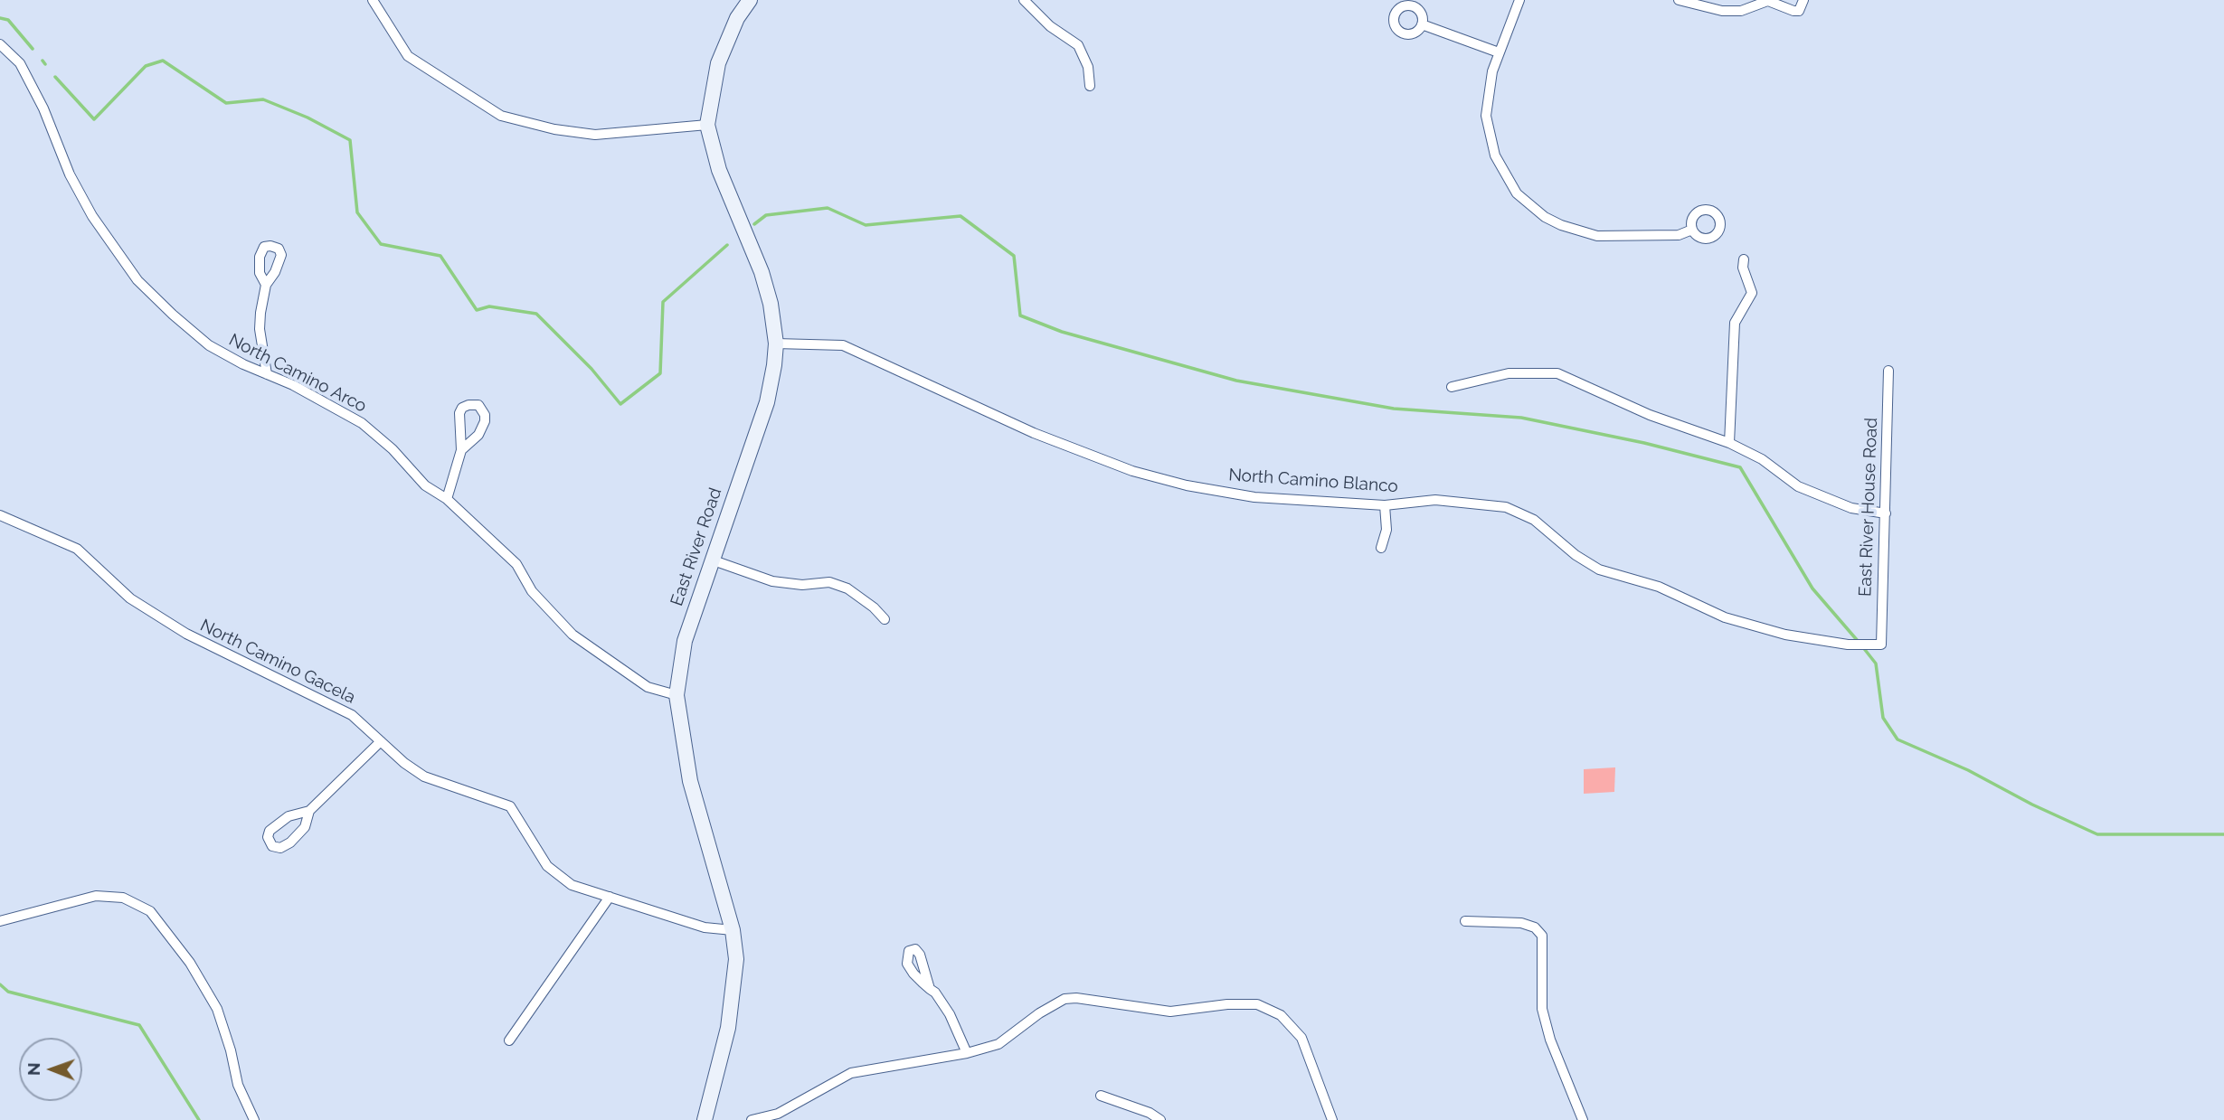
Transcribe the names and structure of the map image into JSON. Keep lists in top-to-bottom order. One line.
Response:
{"streets":{"street":["North Camino Arco","North Camino Blanco","East River House Road","East River Road","North Camino Gacela"]},"crossings":[["North Camino Arco","East River Road"],["North Camino Blanco","East River House Road"],["North Camino Blanco","East River Road"],["East River Road","North Camino Gacela"]],"north":"left"}
